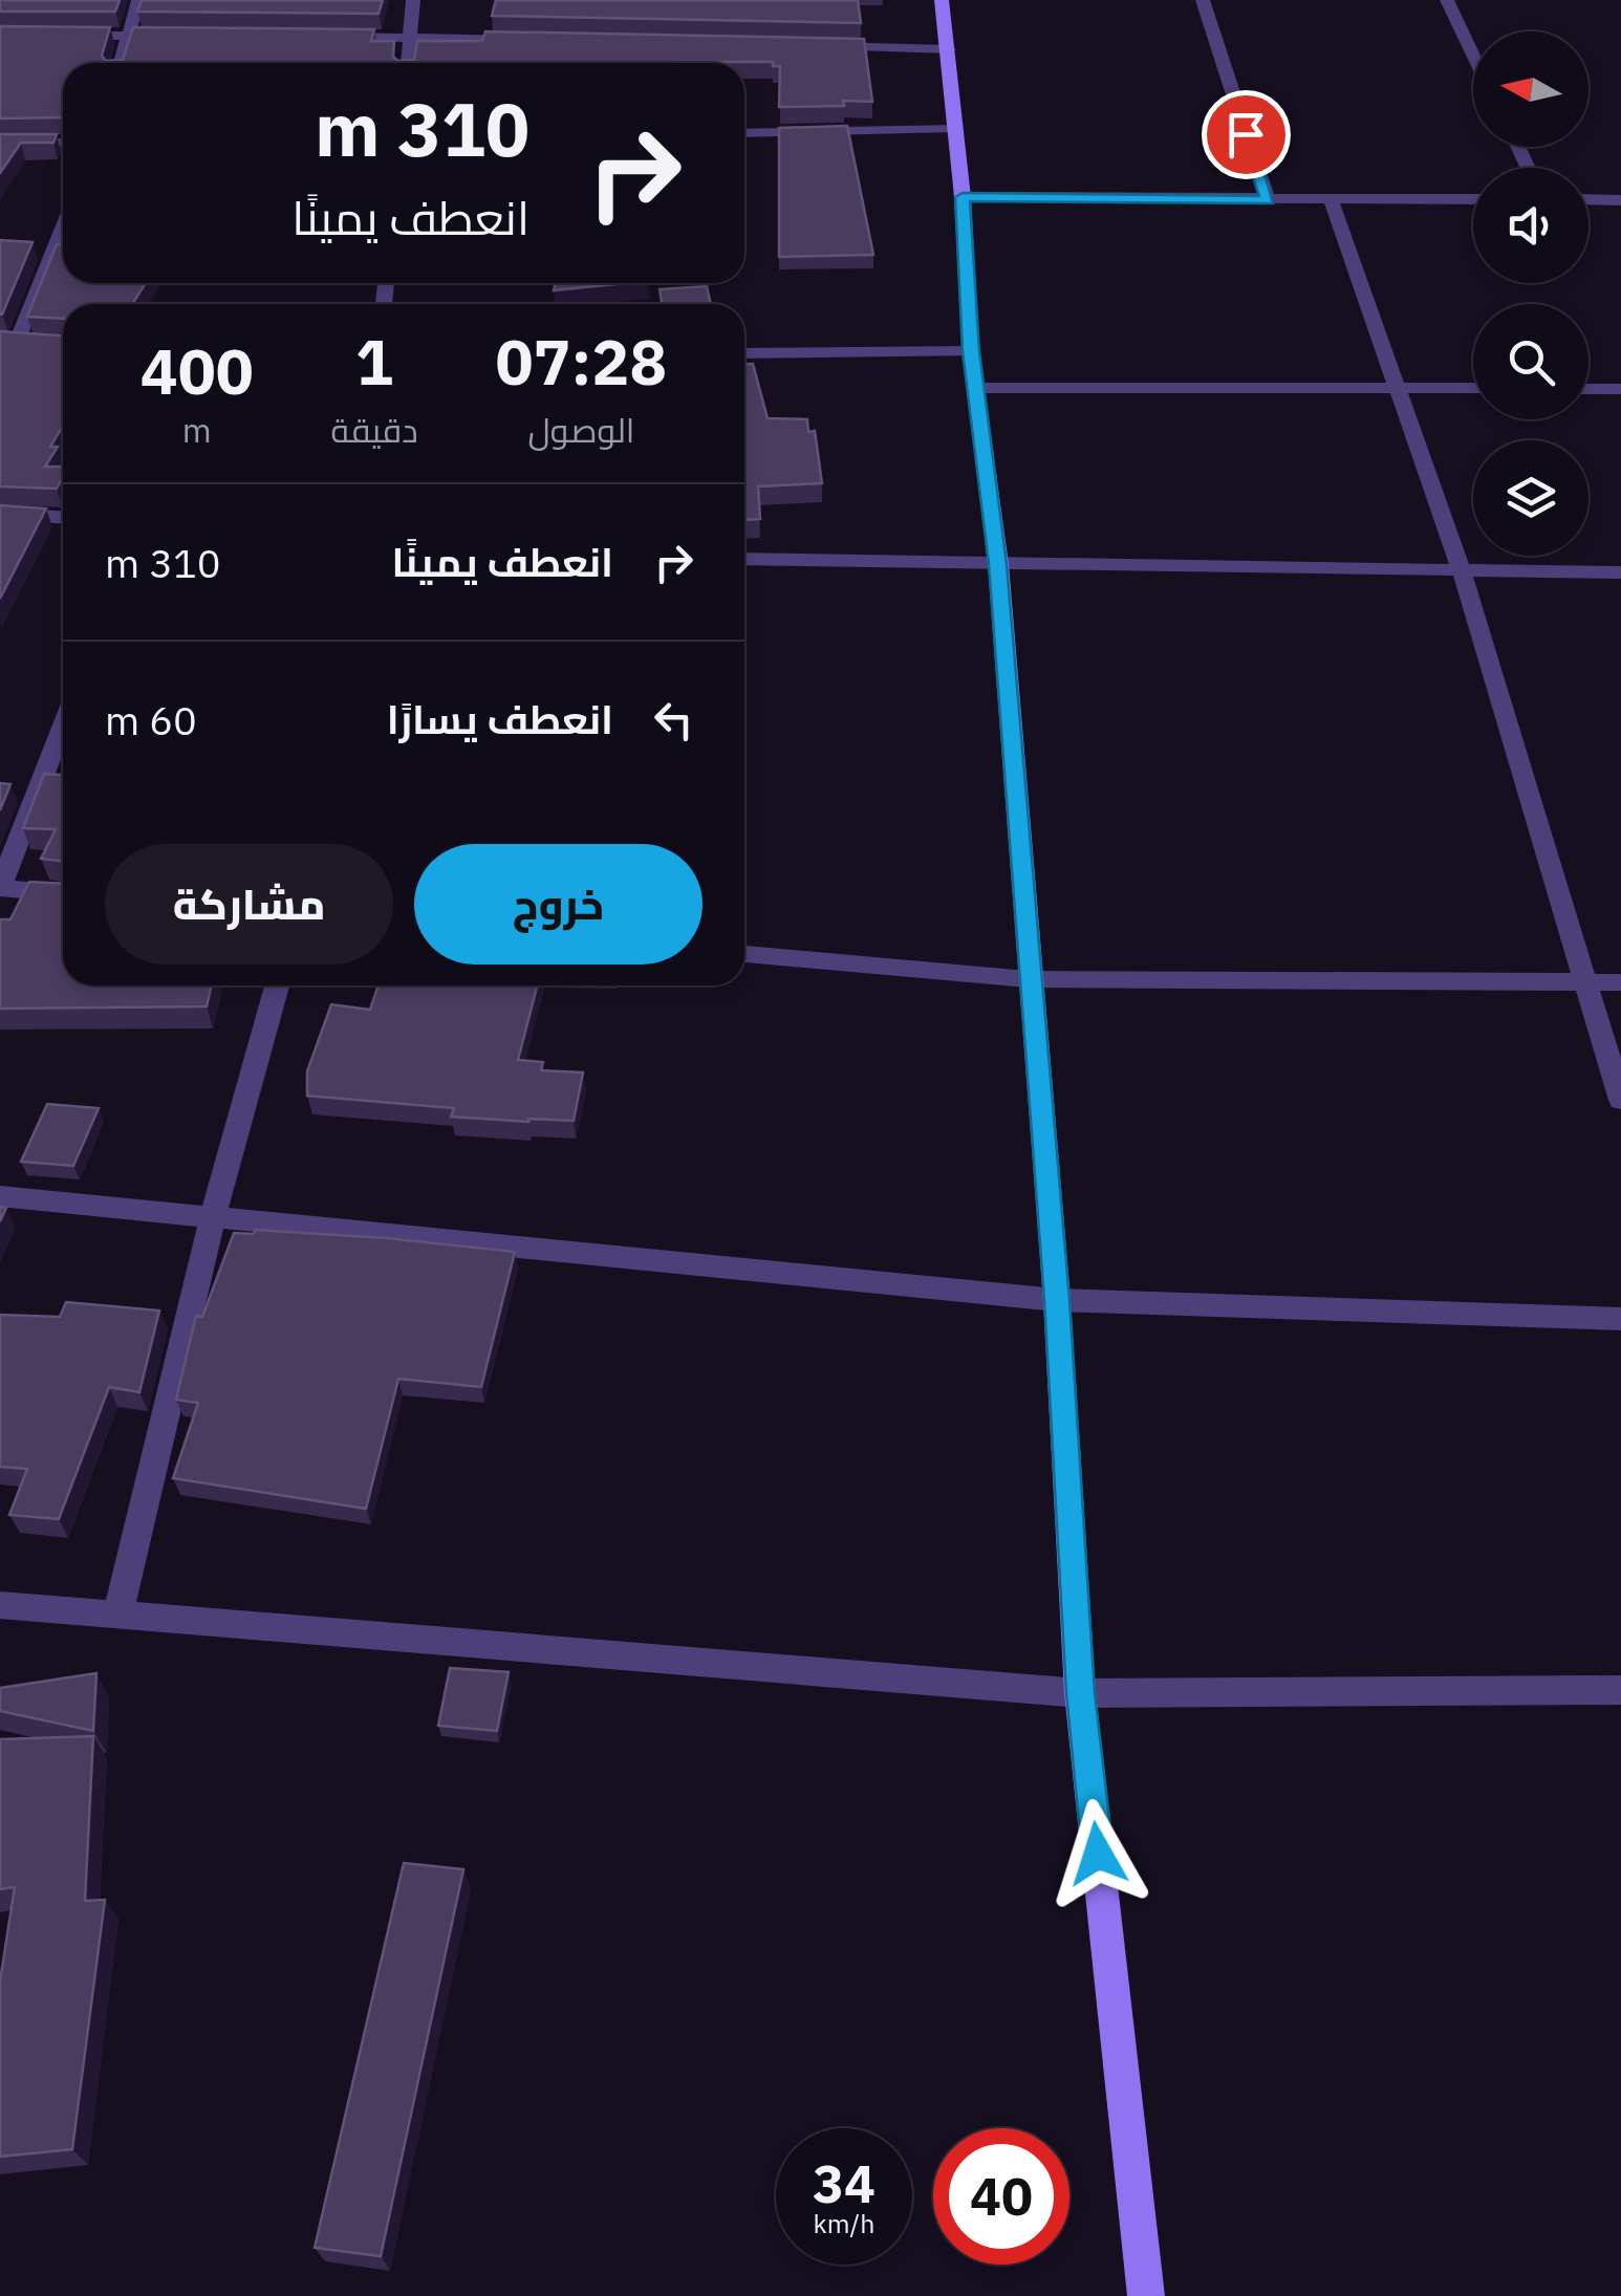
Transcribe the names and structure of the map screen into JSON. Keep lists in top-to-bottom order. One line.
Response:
{"north":"left","page":{"turn":["310 m","انعطف يمينًا"],"eta":["07:28","الوصول","1","دقيقة","400","m"],"list":[{"name":"انعطف يمينًا","value":"310 m"},{"name":"انعطف يسارًا","value":"60 m"}],"buttons":["خروج","مشاركة"],"speed":"34 km/h","limit":"40"}}
